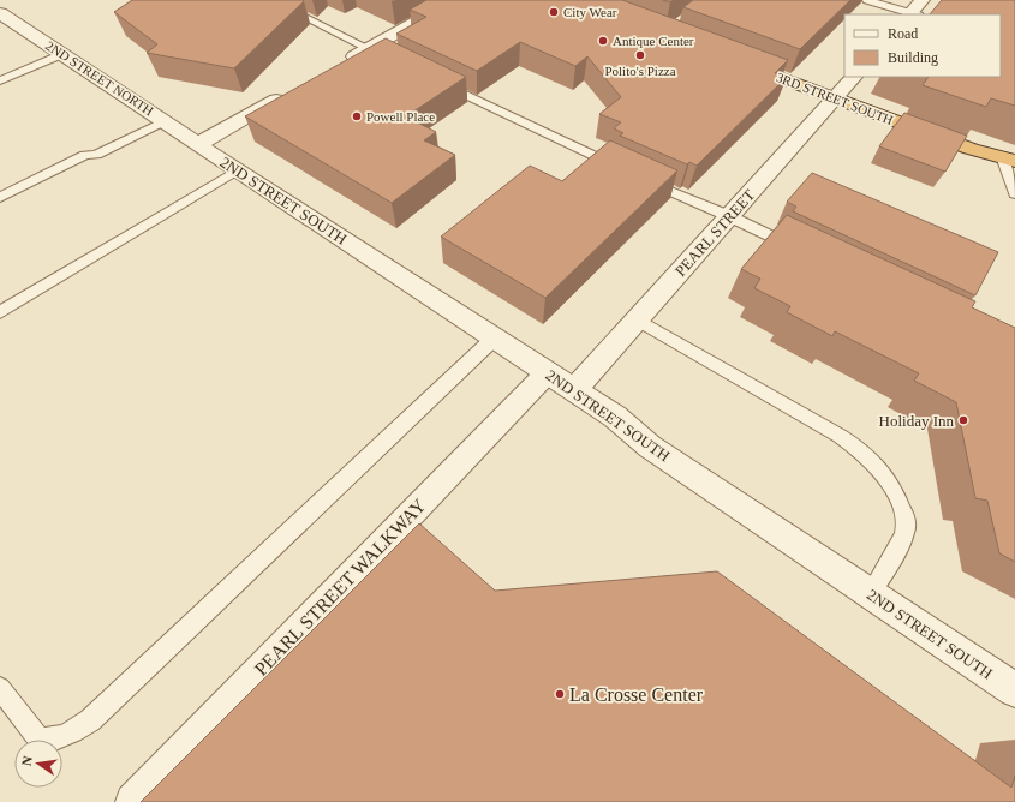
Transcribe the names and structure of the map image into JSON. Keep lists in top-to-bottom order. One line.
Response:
{"streets":{"highway":["3RD STREET SOUTH"],"street":["2ND STREET NORTH","2ND STREET SOUTH","PEARL STREET","PEARL STREET WALKWAY"]},"crossings":[["2ND STREET NORTH","2ND STREET SOUTH"],["3RD STREET SOUTH","PEARL STREET"],["2ND STREET SOUTH","PEARL STREET"],["2ND STREET SOUTH","PEARL STREET WALKWAY"]],"places":["City Wear","Antique Center","Polito's Pizza","Powell Place","Holiday Inn","La Crosse Center"],"legend":["Road","Building"],"north":"left"}
